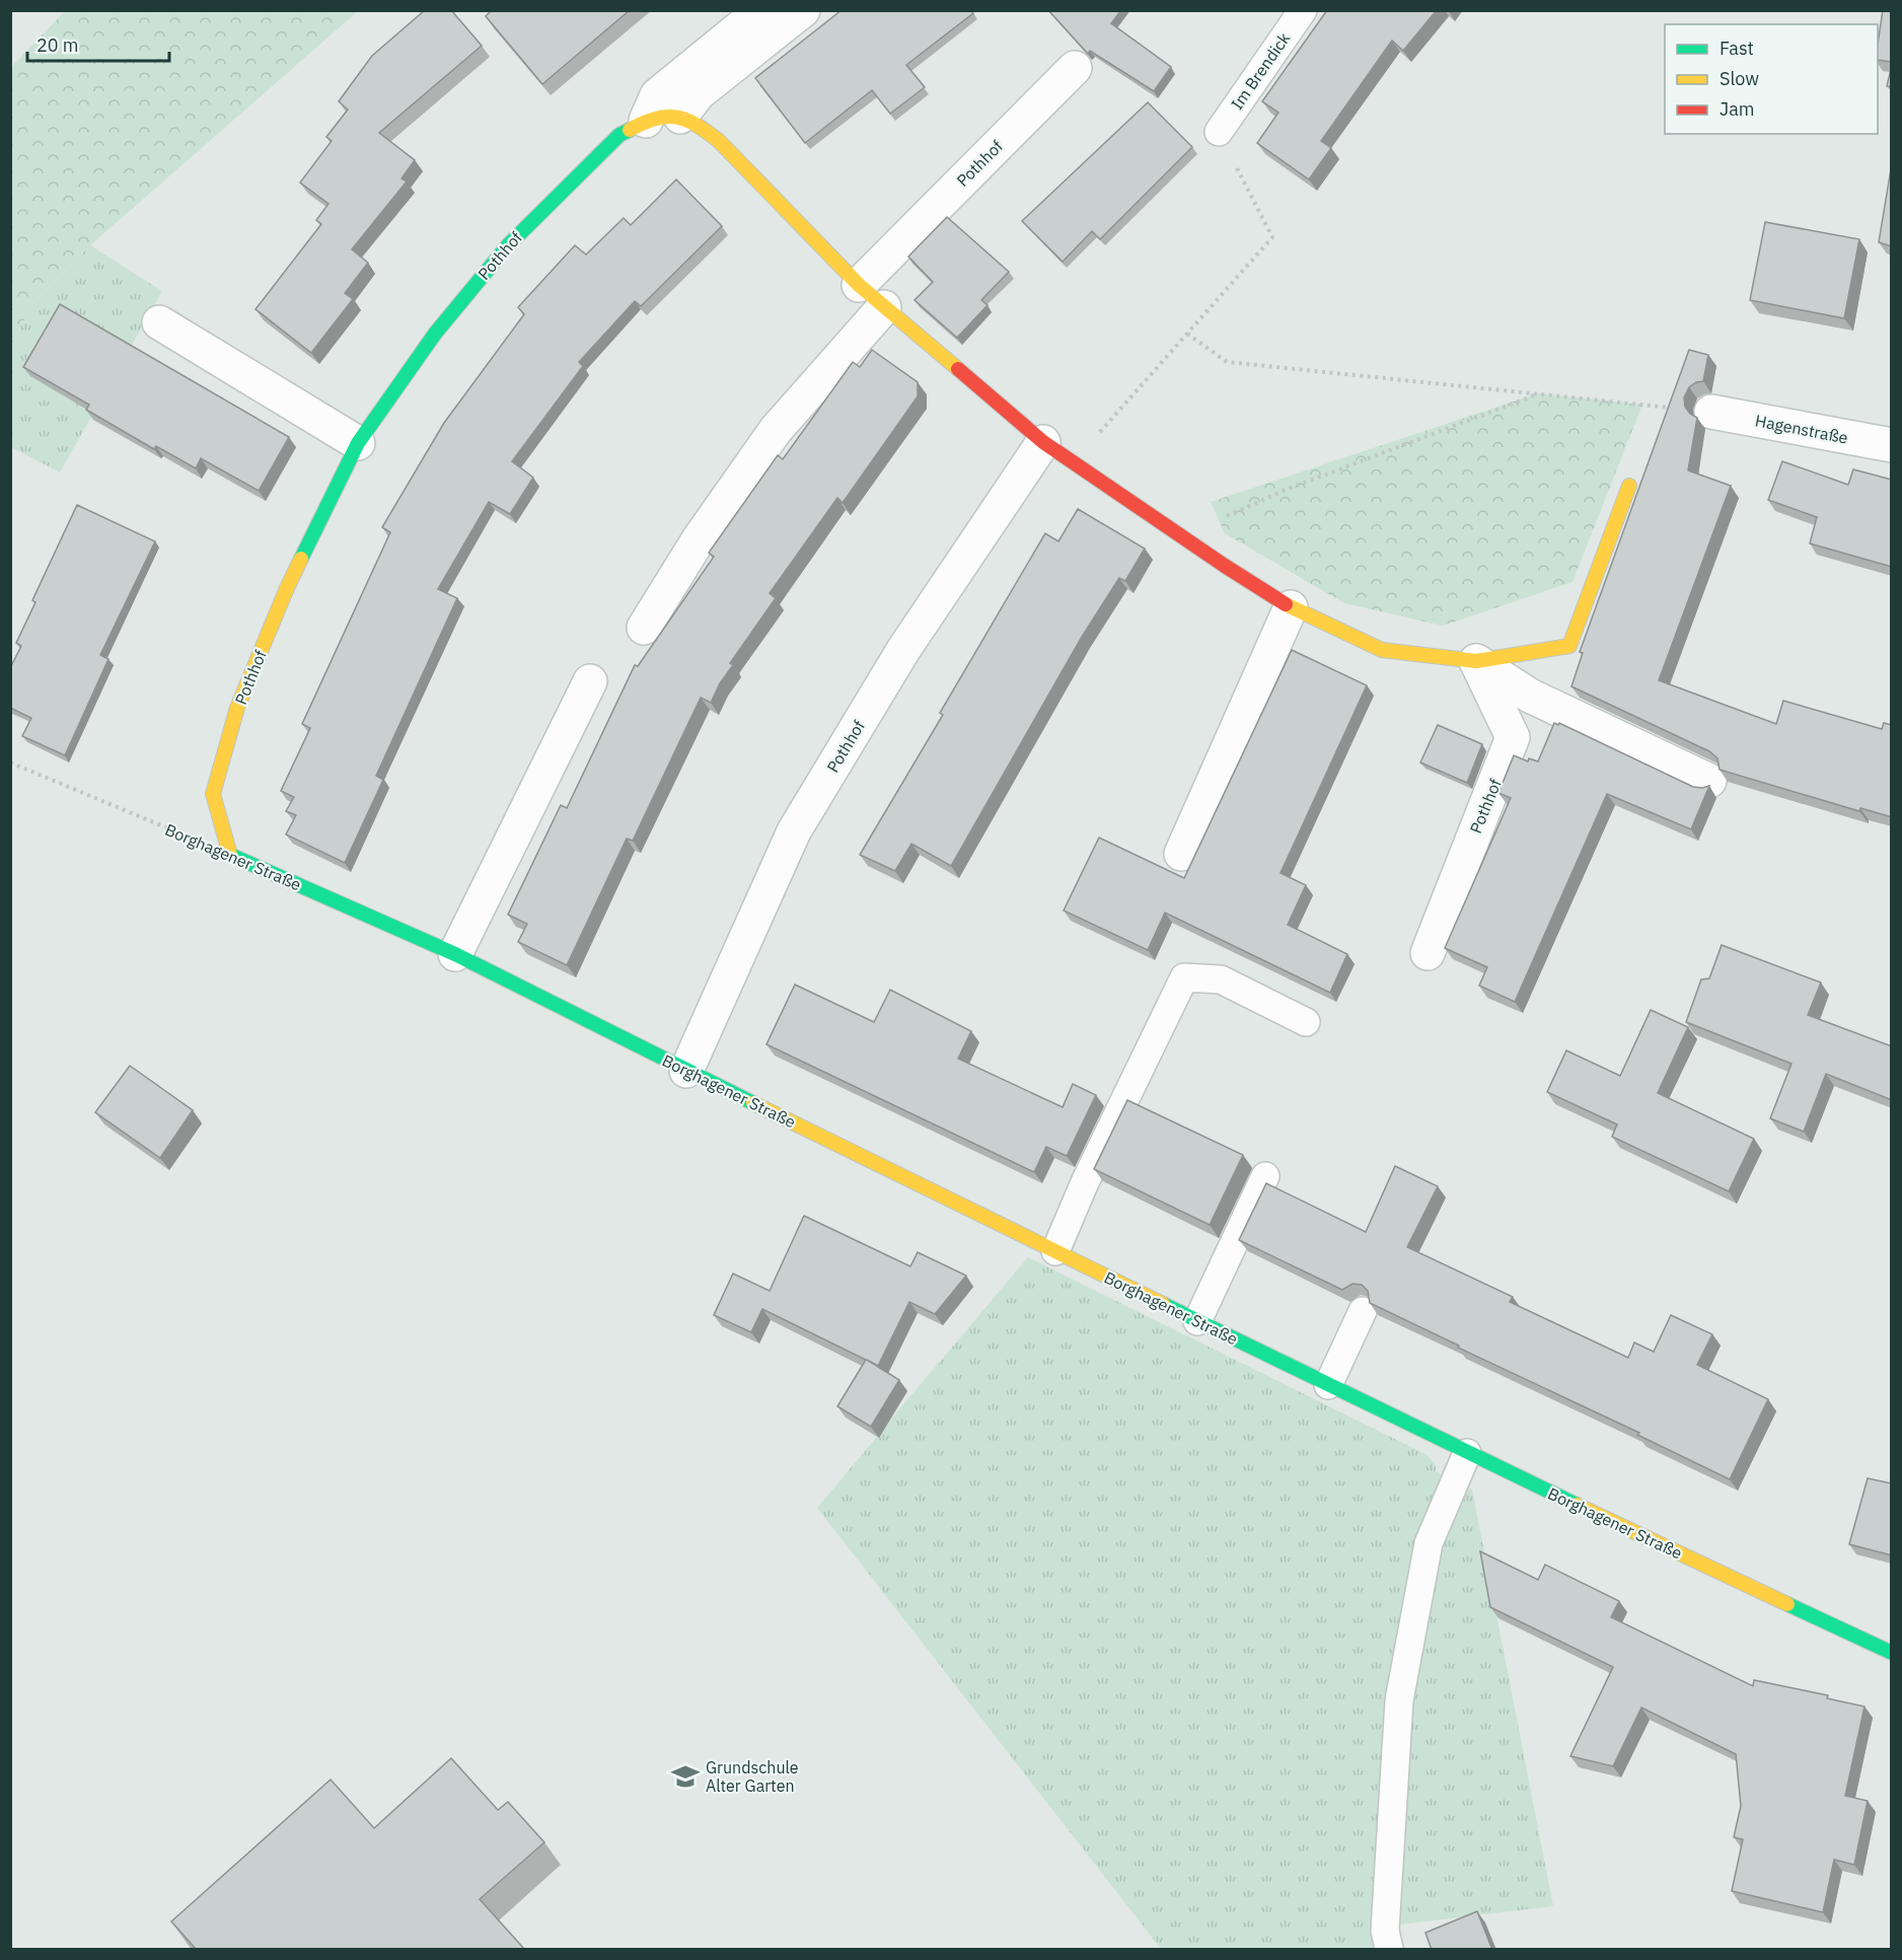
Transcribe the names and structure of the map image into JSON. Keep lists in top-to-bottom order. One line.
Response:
{"streets":{"street":["Pothhof","Hagenstraße","Borghagener Straße"],"lane":["Im Brendick"]},"crossings":[["Pothhof","Borghagener Straße"]],"places":{"school or university":["Grundschule Alter Garten"]},"legend":["Fast","Slow","Jam"],"scale_bar":"20 m"}
